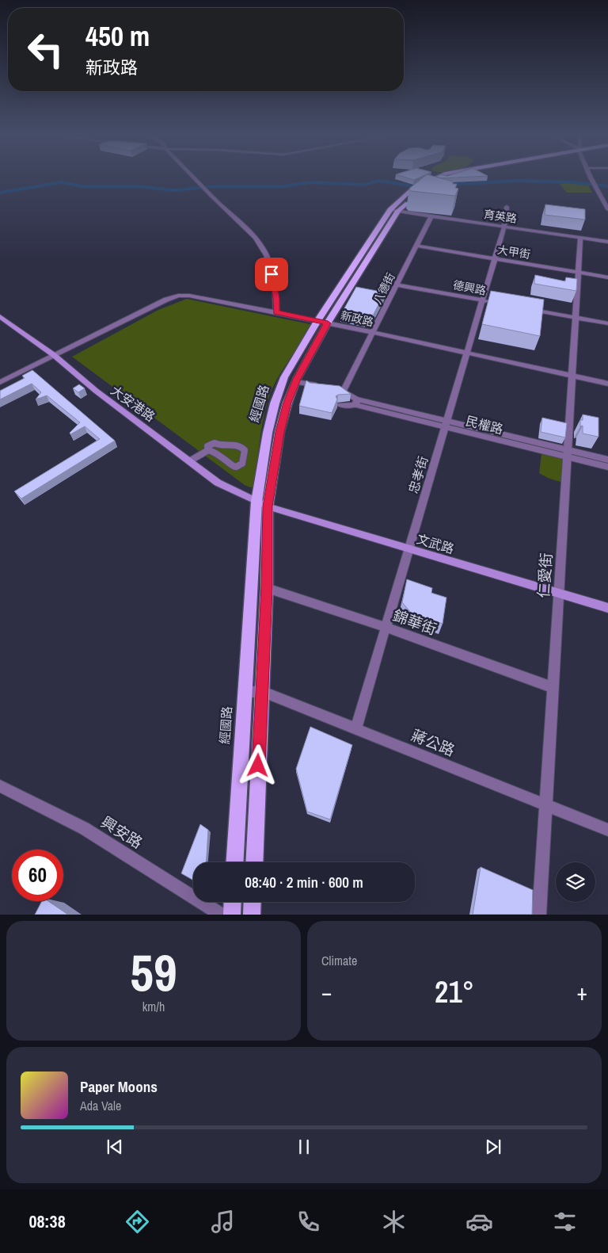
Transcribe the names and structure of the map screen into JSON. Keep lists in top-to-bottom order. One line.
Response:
{"streets":{"main road":["大安港路","經國路","文武路"],"street":["育英路","大甲街","德興路","八德街","新政路","民權路","忠孝街","仁愛街","錦華街","蔣公路","興安路"]},"crossings":[["育英路","八德街"],["育英路","經國路"],["育英路","忠孝街"],["育英路","仁愛街"],["大甲街","八德街"],["大甲街","忠孝街"],["大甲街","仁愛街"],["德興路","八德街"],["德興路","忠孝街"],["八德街","新政路"],["八德街","民權路"],["新政路","大安港路"],["新政路","經國路"],["新政路","忠孝街"],["新政路","仁愛街"],["大安港路","經國路"],["大安港路","文武路"],["經國路","文武路"],["經國路","錦華街"],["經國路","蔣公路"],["民權路","忠孝街"],["民權路","仁愛街"],["忠孝街","文武路"],["忠孝街","錦華街"],["忠孝街","蔣公路"],["文武路","仁愛街"],["仁愛街","錦華街"],["仁愛街","蔣公路"]],"page":{"turn":["450 m","新政路"],"limit":"60","trip":"08:40 · 2 min · 600 m","tile":[["59","km/h"],"Climate"],"heat":["−","21°","+"],"song":["Paper Moons","Ada Vale"],"tabs":"08:38"}}
